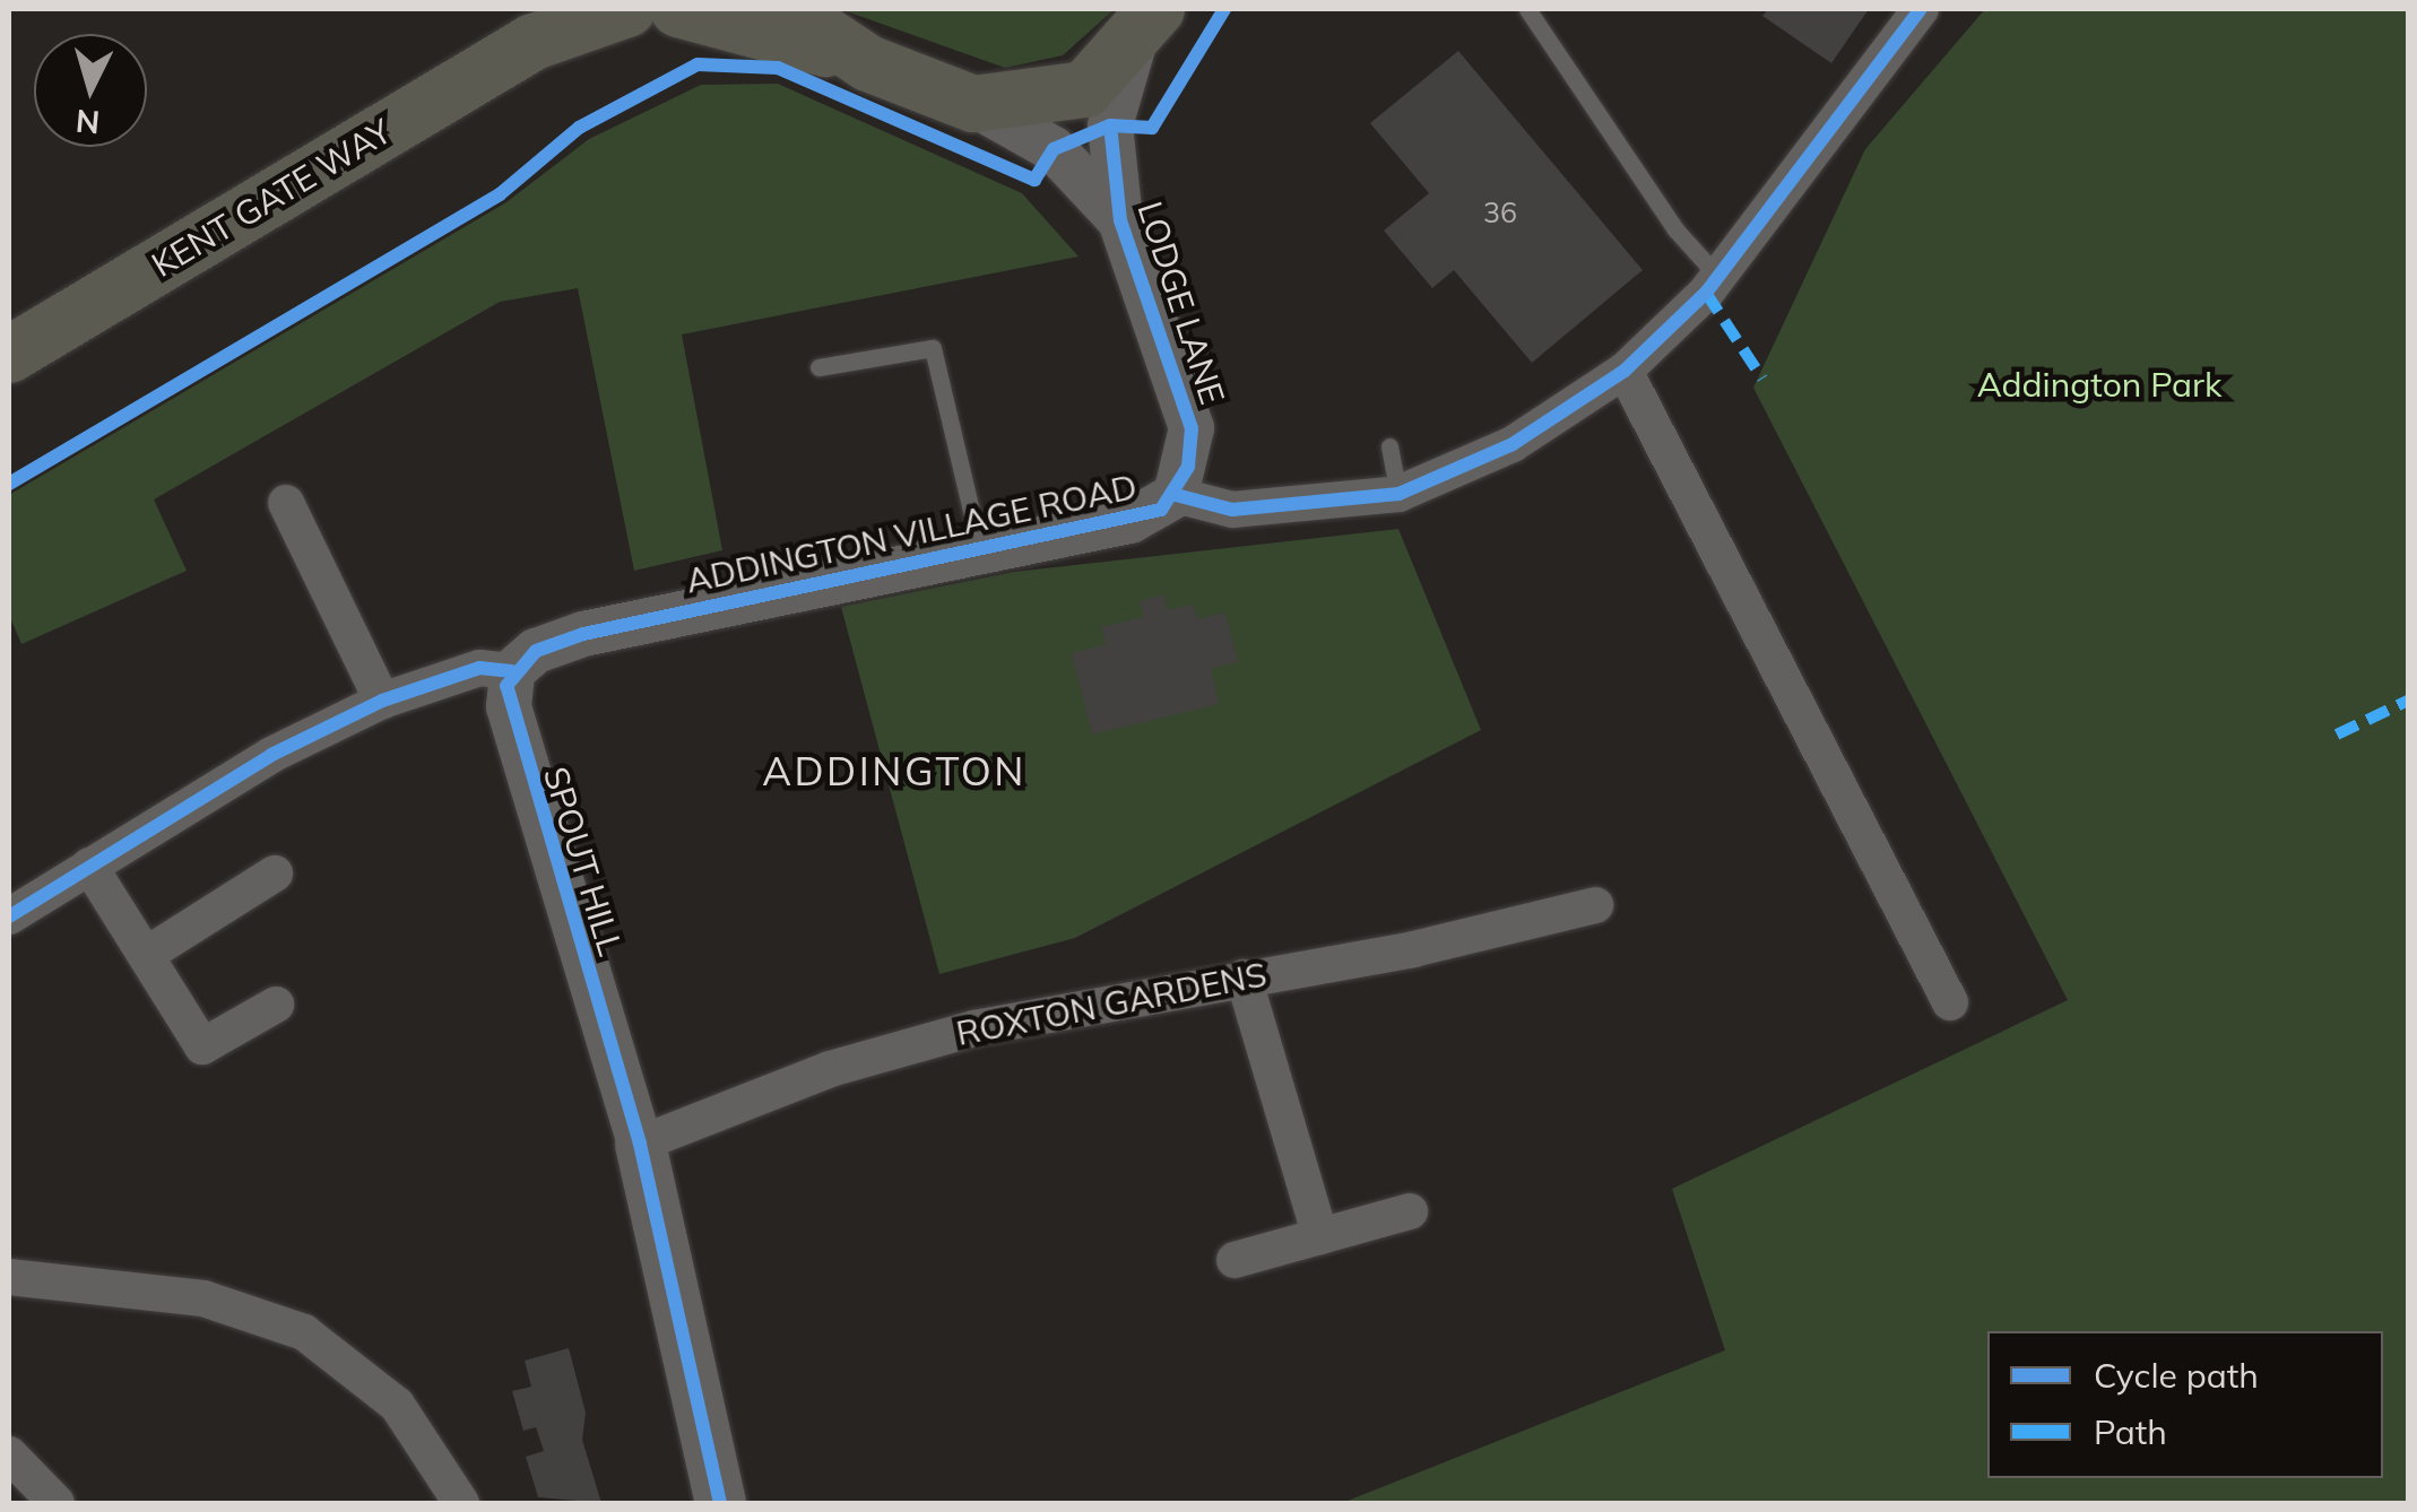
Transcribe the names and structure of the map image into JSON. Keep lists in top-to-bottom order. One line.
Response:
{"streets":{"main road":["KENT GATE WAY"],"street":["LODGE LANE","ADDINGTON VILLAGE ROAD","SPOUT HILL","ROXTON GARDENS"]},"crossings":[["LODGE LANE","ADDINGTON VILLAGE ROAD"],["ADDINGTON VILLAGE ROAD","SPOUT HILL"],["SPOUT HILL","ROXTON GARDENS"]],"districts":["ADDINGTON"],"parks":["Addington Park"],"house_numbers":["36"],"legend":["Cycle path","Path"],"north":"bottom"}
